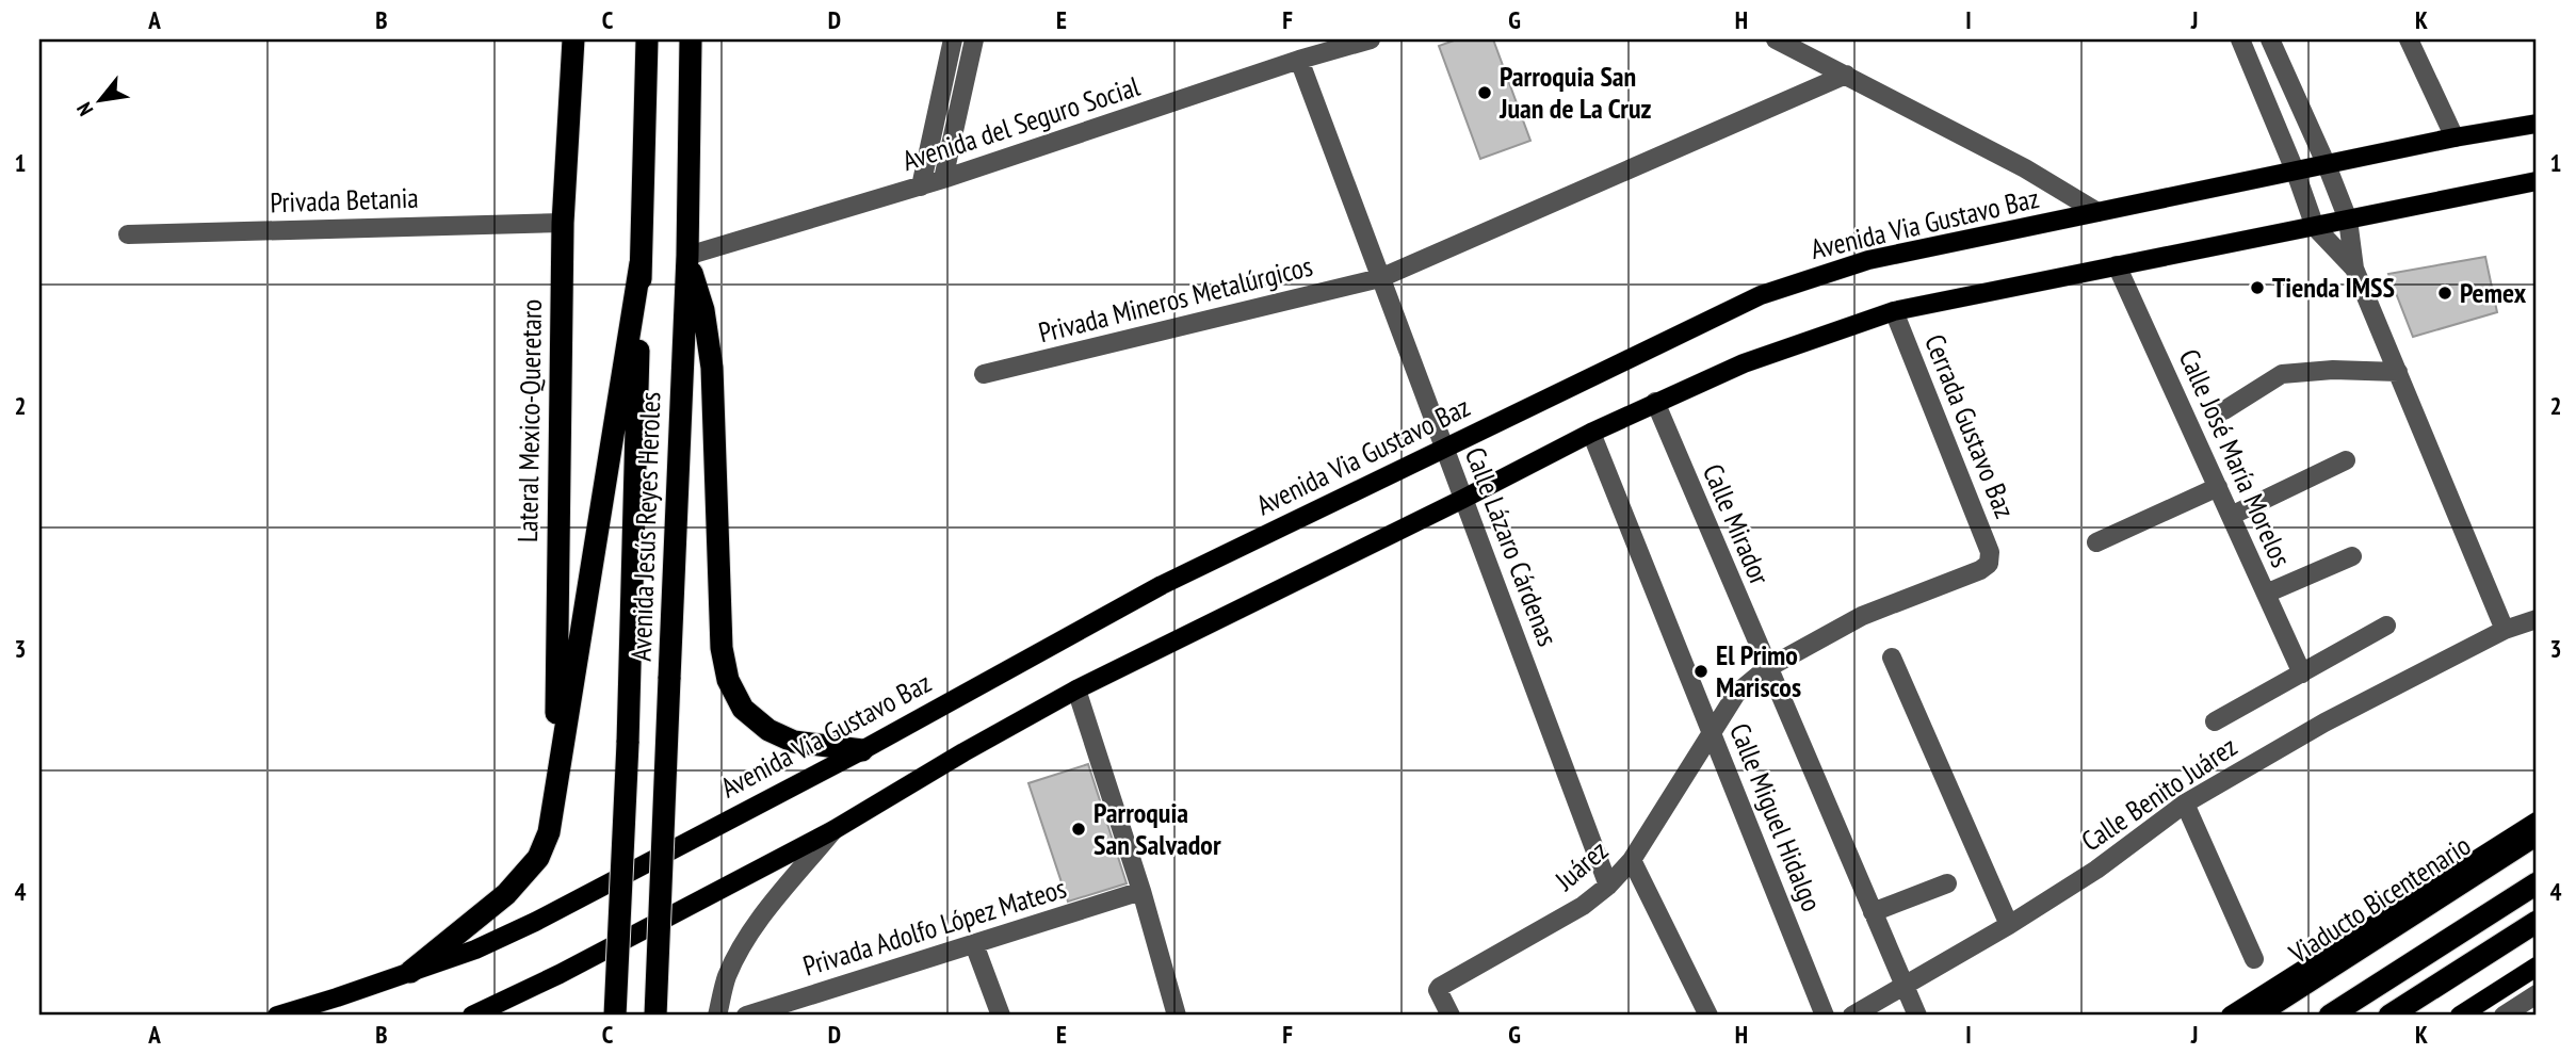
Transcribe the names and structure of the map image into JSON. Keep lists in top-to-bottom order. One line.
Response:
{"streets":{"highway":["Lateral Mexico-Queretaro","Avenida Jesús Reyes Heroles","Viaducto Bicentenario"],"main road":["Avenida Via Gustavo Baz"],"street":["Avenida del Seguro Social","Privada Betania","Privada Mineros Metalúrgicos","Cerrada Gustavo Baz","Calle José María Morelos","Calle Mirador","Calle Lázaro Cárdenas","Calle Benito Juárez","Calle Miguel Hidalgo","Juárez","Privada Adolfo López Mateos"]},"crossings":[["Avenida del Seguro Social","Avenida Jesús Reyes Heroles"],["Avenida del Seguro Social","Calle Lázaro Cárdenas"],["Privada Betania","Lateral Mexico-Queretaro"],["Avenida Via Gustavo Baz","Calle Lázaro Cárdenas"],["Privada Mineros Metalúrgicos","Calle Lázaro Cárdenas"],["Cerrada Gustavo Baz","Juárez"],["Calle Mirador","Calle Benito Juárez"],["Calle Mirador","Juárez"],["Calle Lázaro Cárdenas","Juárez"],["Calle Miguel Hidalgo","Juárez"]],"places":["Parroquia San Juan de La Cruz","Tienda IMSS","Pemex","El Primo Mariscos","Parroquia San Salvador"],"north":"bottom left","grid":{"columns":["A","B","C","D","E","F","G","H","I","J","K"],"rows":["1","2","3","4"]}}
